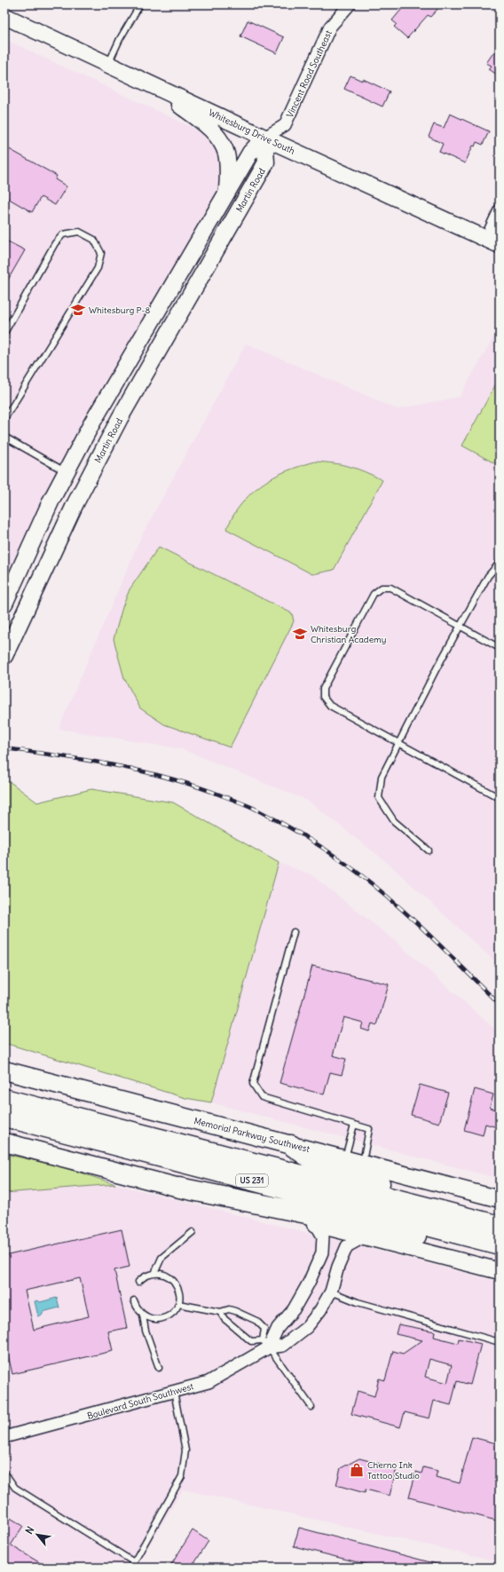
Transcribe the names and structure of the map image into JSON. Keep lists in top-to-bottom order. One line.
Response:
{"streets":{"highway":["US 231"],"main road":["Whitesburg Drive South","Martin Road","Memorial Parkway Southwest"],"street":["Vincent Road Southeast","Boulevard South Southwest"]},"crossings":[["Vincent Road Southeast","Whitesburg Drive South"],["Vincent Road Southeast","Martin Road"],["Whitesburg Drive South","Martin Road"]],"places":{"school or university":["Whitesburg P-8","Whitesburg Christian Academy"],"shop":["Cherno Ink Tattoo Studio"]},"north":"top left"}
